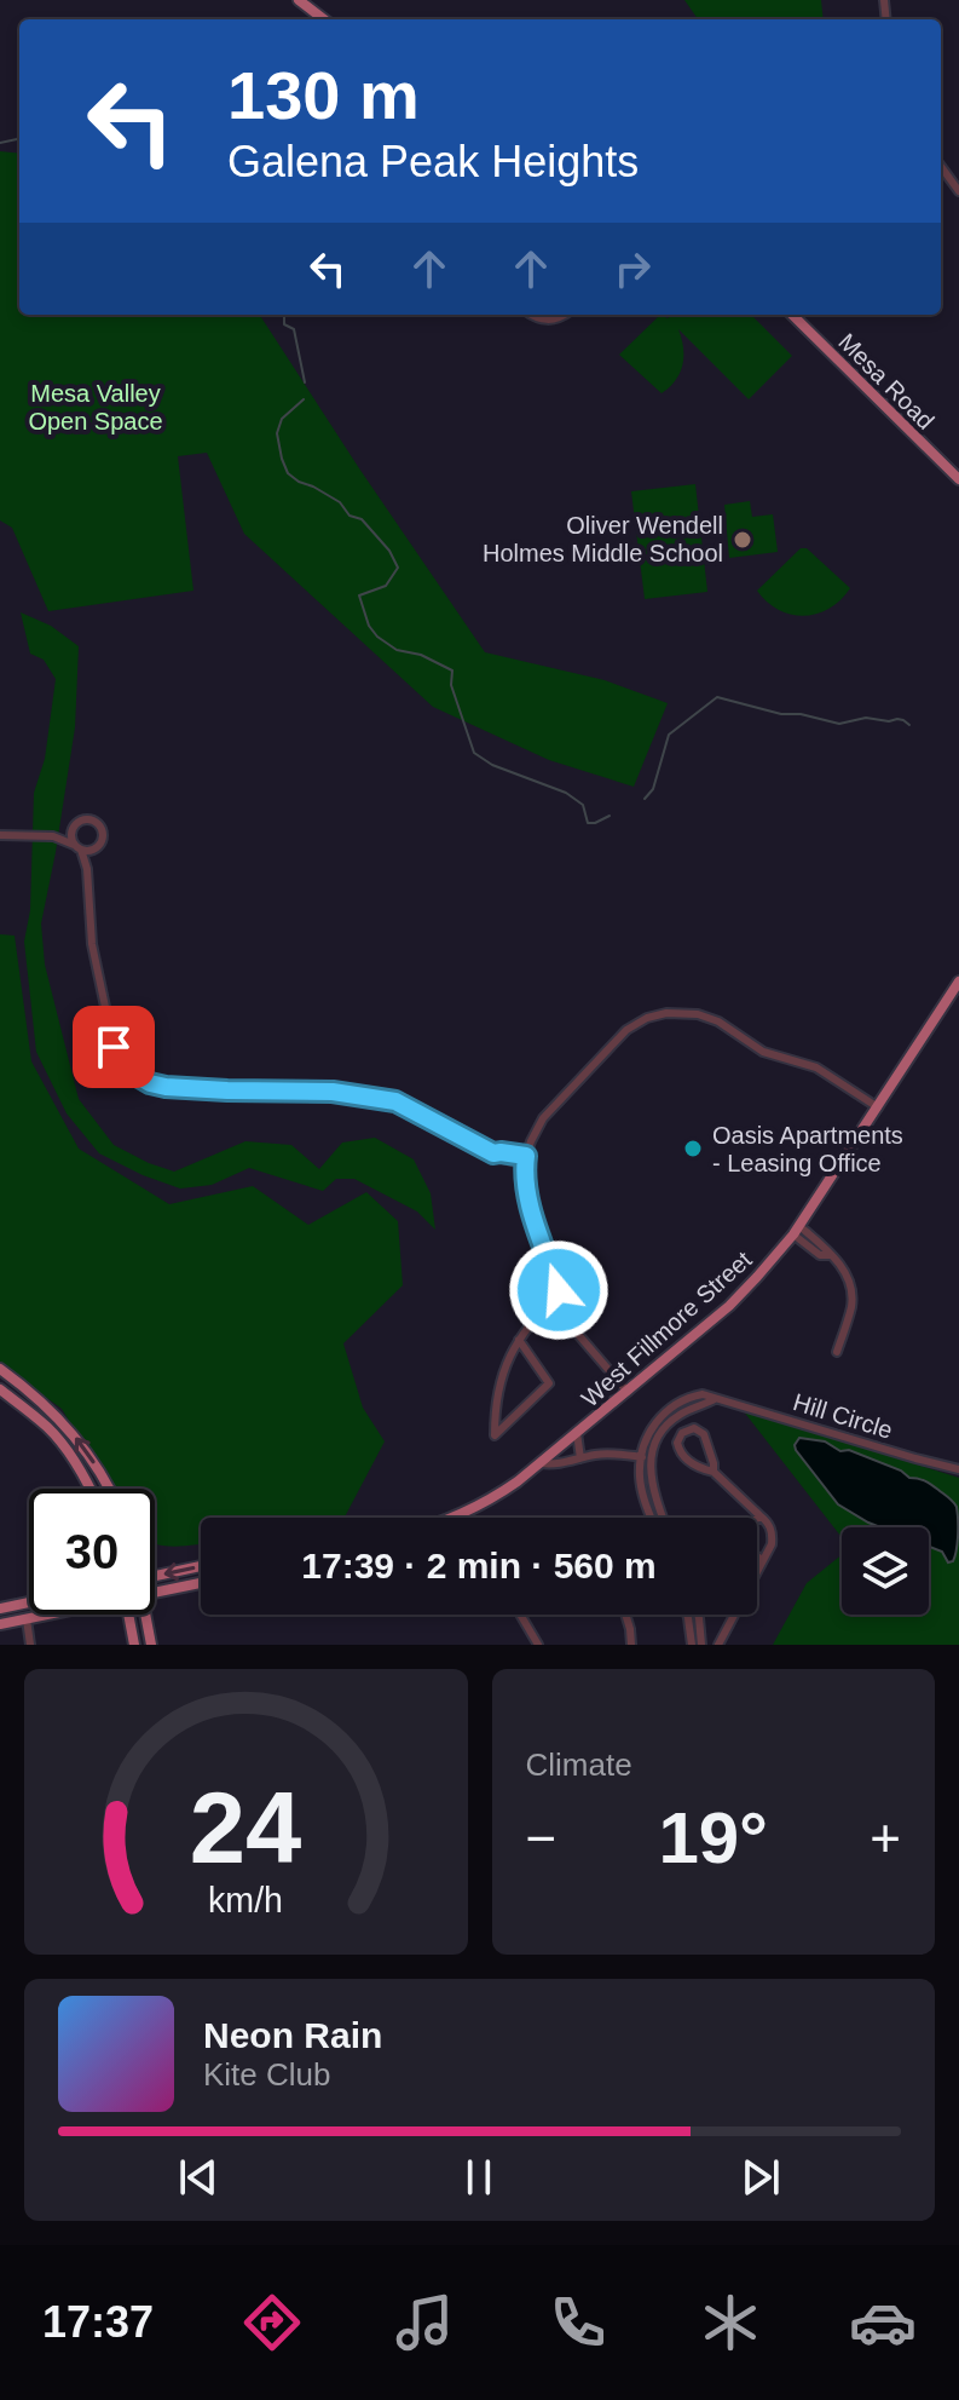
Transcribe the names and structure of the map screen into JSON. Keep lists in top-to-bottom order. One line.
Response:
{"streets":{"main road":["Mesa Road","West Fillmore Street"],"street":["Hill Circle"]},"parks":["Mesa Valley Open Space"],"places":["Oliver Wendell Holmes Middle School","Oasis Apartments - Leasing Office"],"page":{"turn":["130 m","Galena Peak Heights"],"limit":"30","trip":"17:39 · 2 min · 560 m","tile":"Climate","heat":["−","19°","+"],"song":["Neon Rain","Kite Club"],"tabs":"17:37","gauge":["24","km/h"]}}
